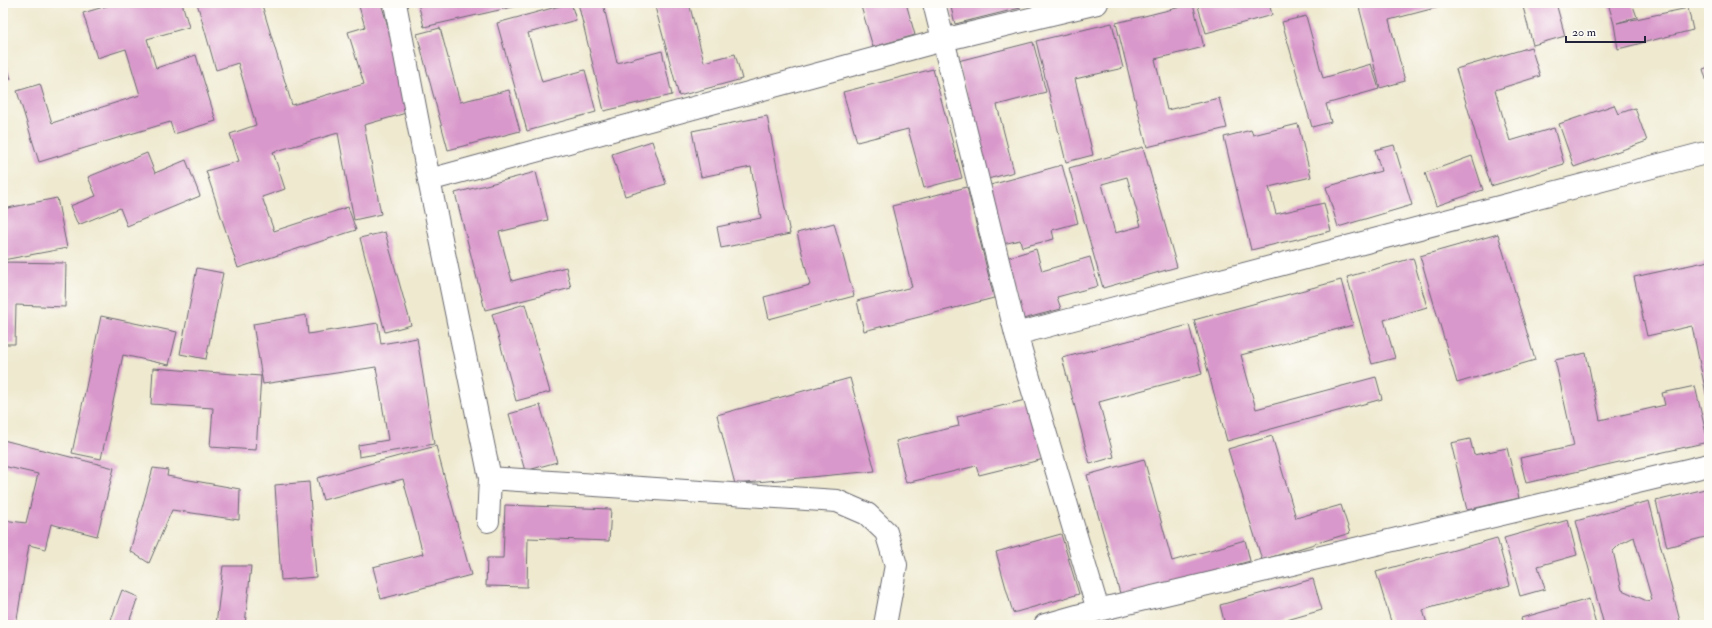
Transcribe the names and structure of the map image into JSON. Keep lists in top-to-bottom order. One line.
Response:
{"scale_bar":"20 m"}
